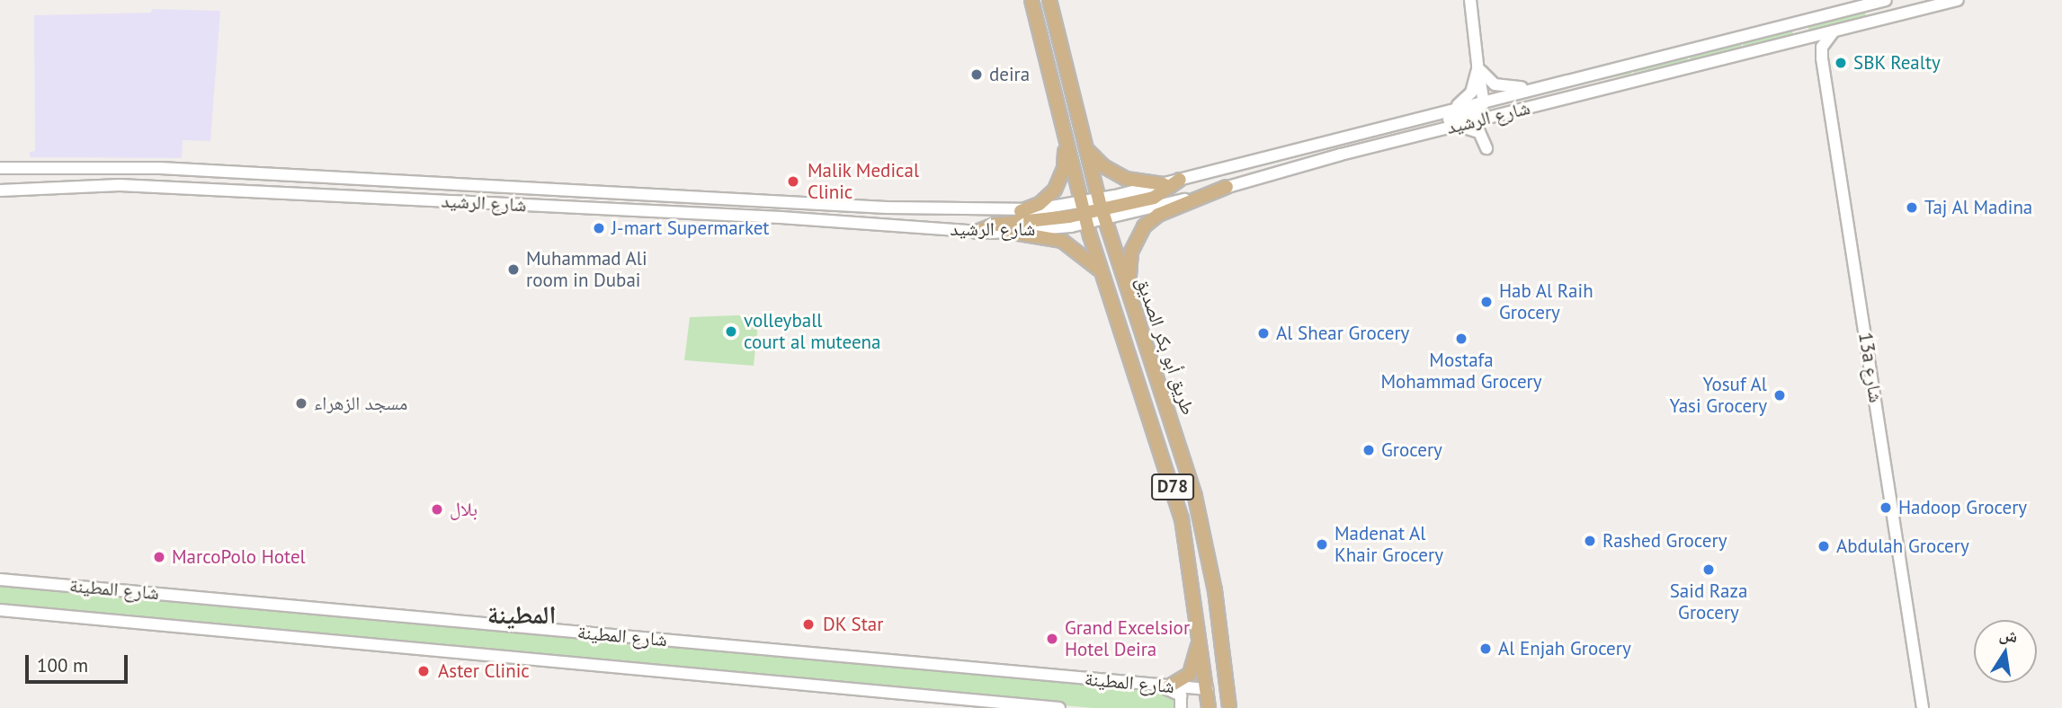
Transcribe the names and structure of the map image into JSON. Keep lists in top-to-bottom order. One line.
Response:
{"streets":{"main road":["شارع الرشيد","طريق أبو بكر الصديق","13a شارع","D78","شارع المطينة"]},"crossings":[["شارع الرشيد","طريق أبو بكر الصديق"],["شارع الرشيد","13a شارع"],["طريق أبو بكر الصديق","شارع المطينة"]],"districts":["المطينة"],"places":["SBK Realty","deira","Malik Medical Clinic","Taj Al Madina","J-mart Supermarket","Muhammad Ali room in Dubai","Hab Al Raih Grocery","volleyball court al muteena","Al Shear Grocery","Mostafa Mohammad Grocery","Yosuf Al Yasi Grocery","مسجد الزهراء","Grocery","Hadoop Grocery","بلال","Rashed Grocery","Madenat Al Khair Grocery","Abdulah Grocery","MarcoPolo Hotel","Said Raza Grocery","DK Star","Grand Excelsior Hotel Deira","Al Enjah Grocery","Aster Clinic"],"scale_bar":"100 m","north":"top"}
